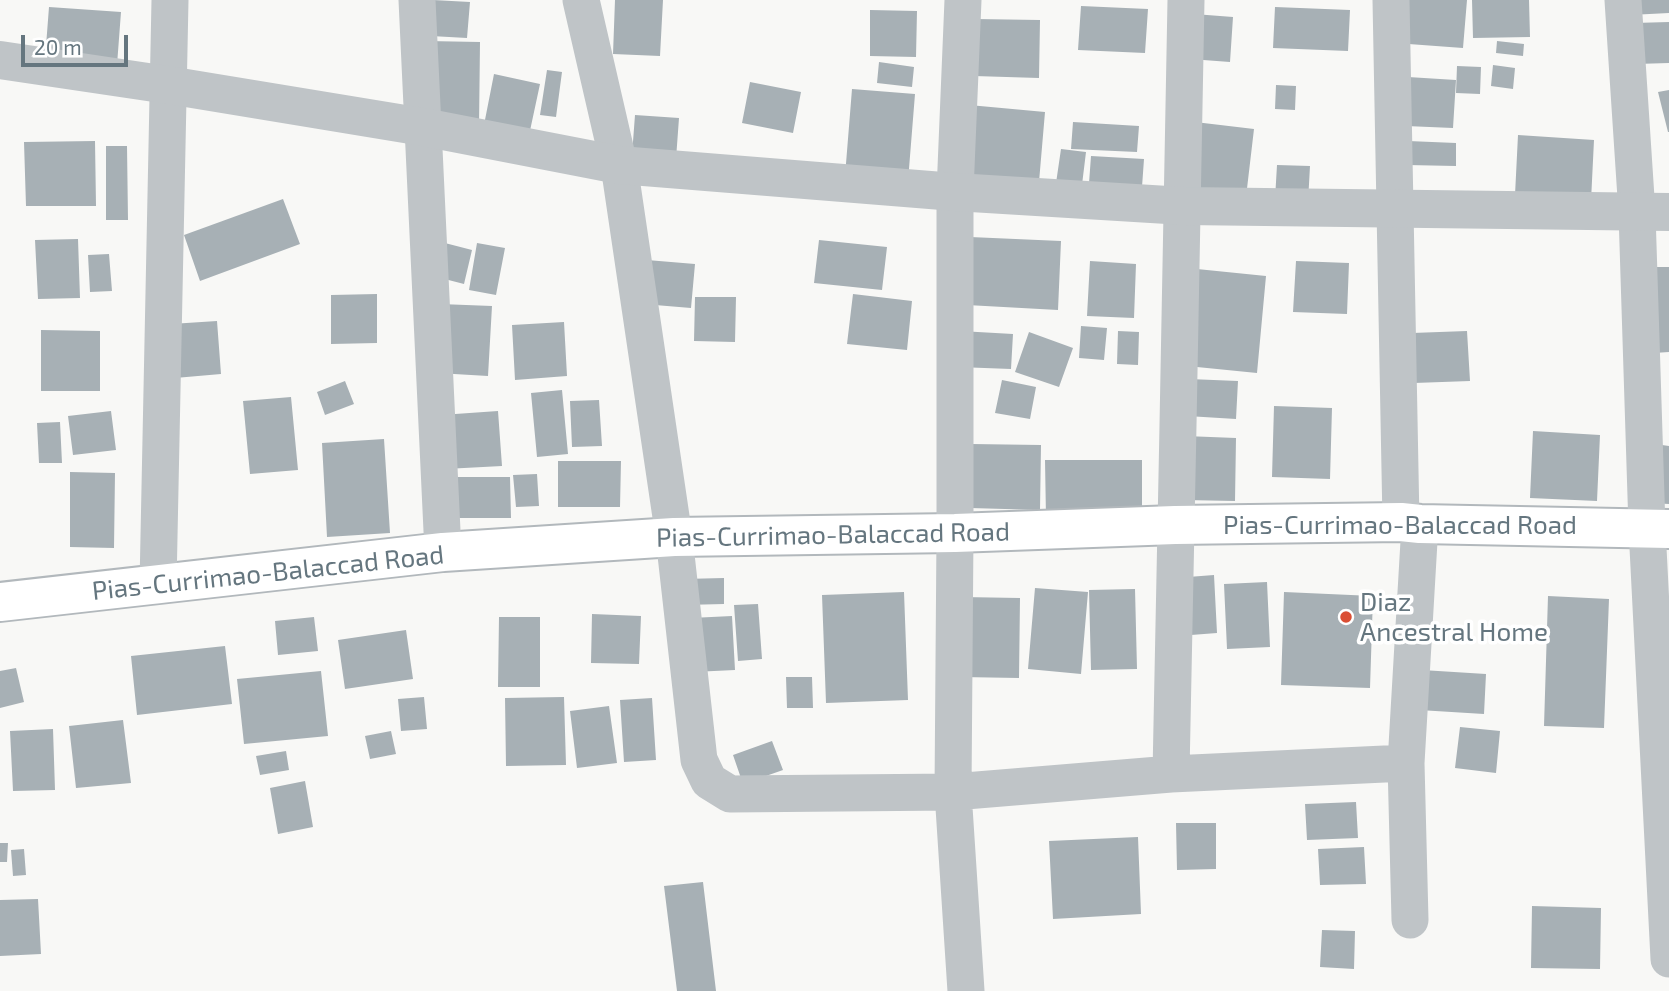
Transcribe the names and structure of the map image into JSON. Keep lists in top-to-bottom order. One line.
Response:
{"streets":{"main road":["Pias-Currimao-Balaccad Road"]},"places":["Diaz Ancestral Home"],"scale_bar":"20 m"}
